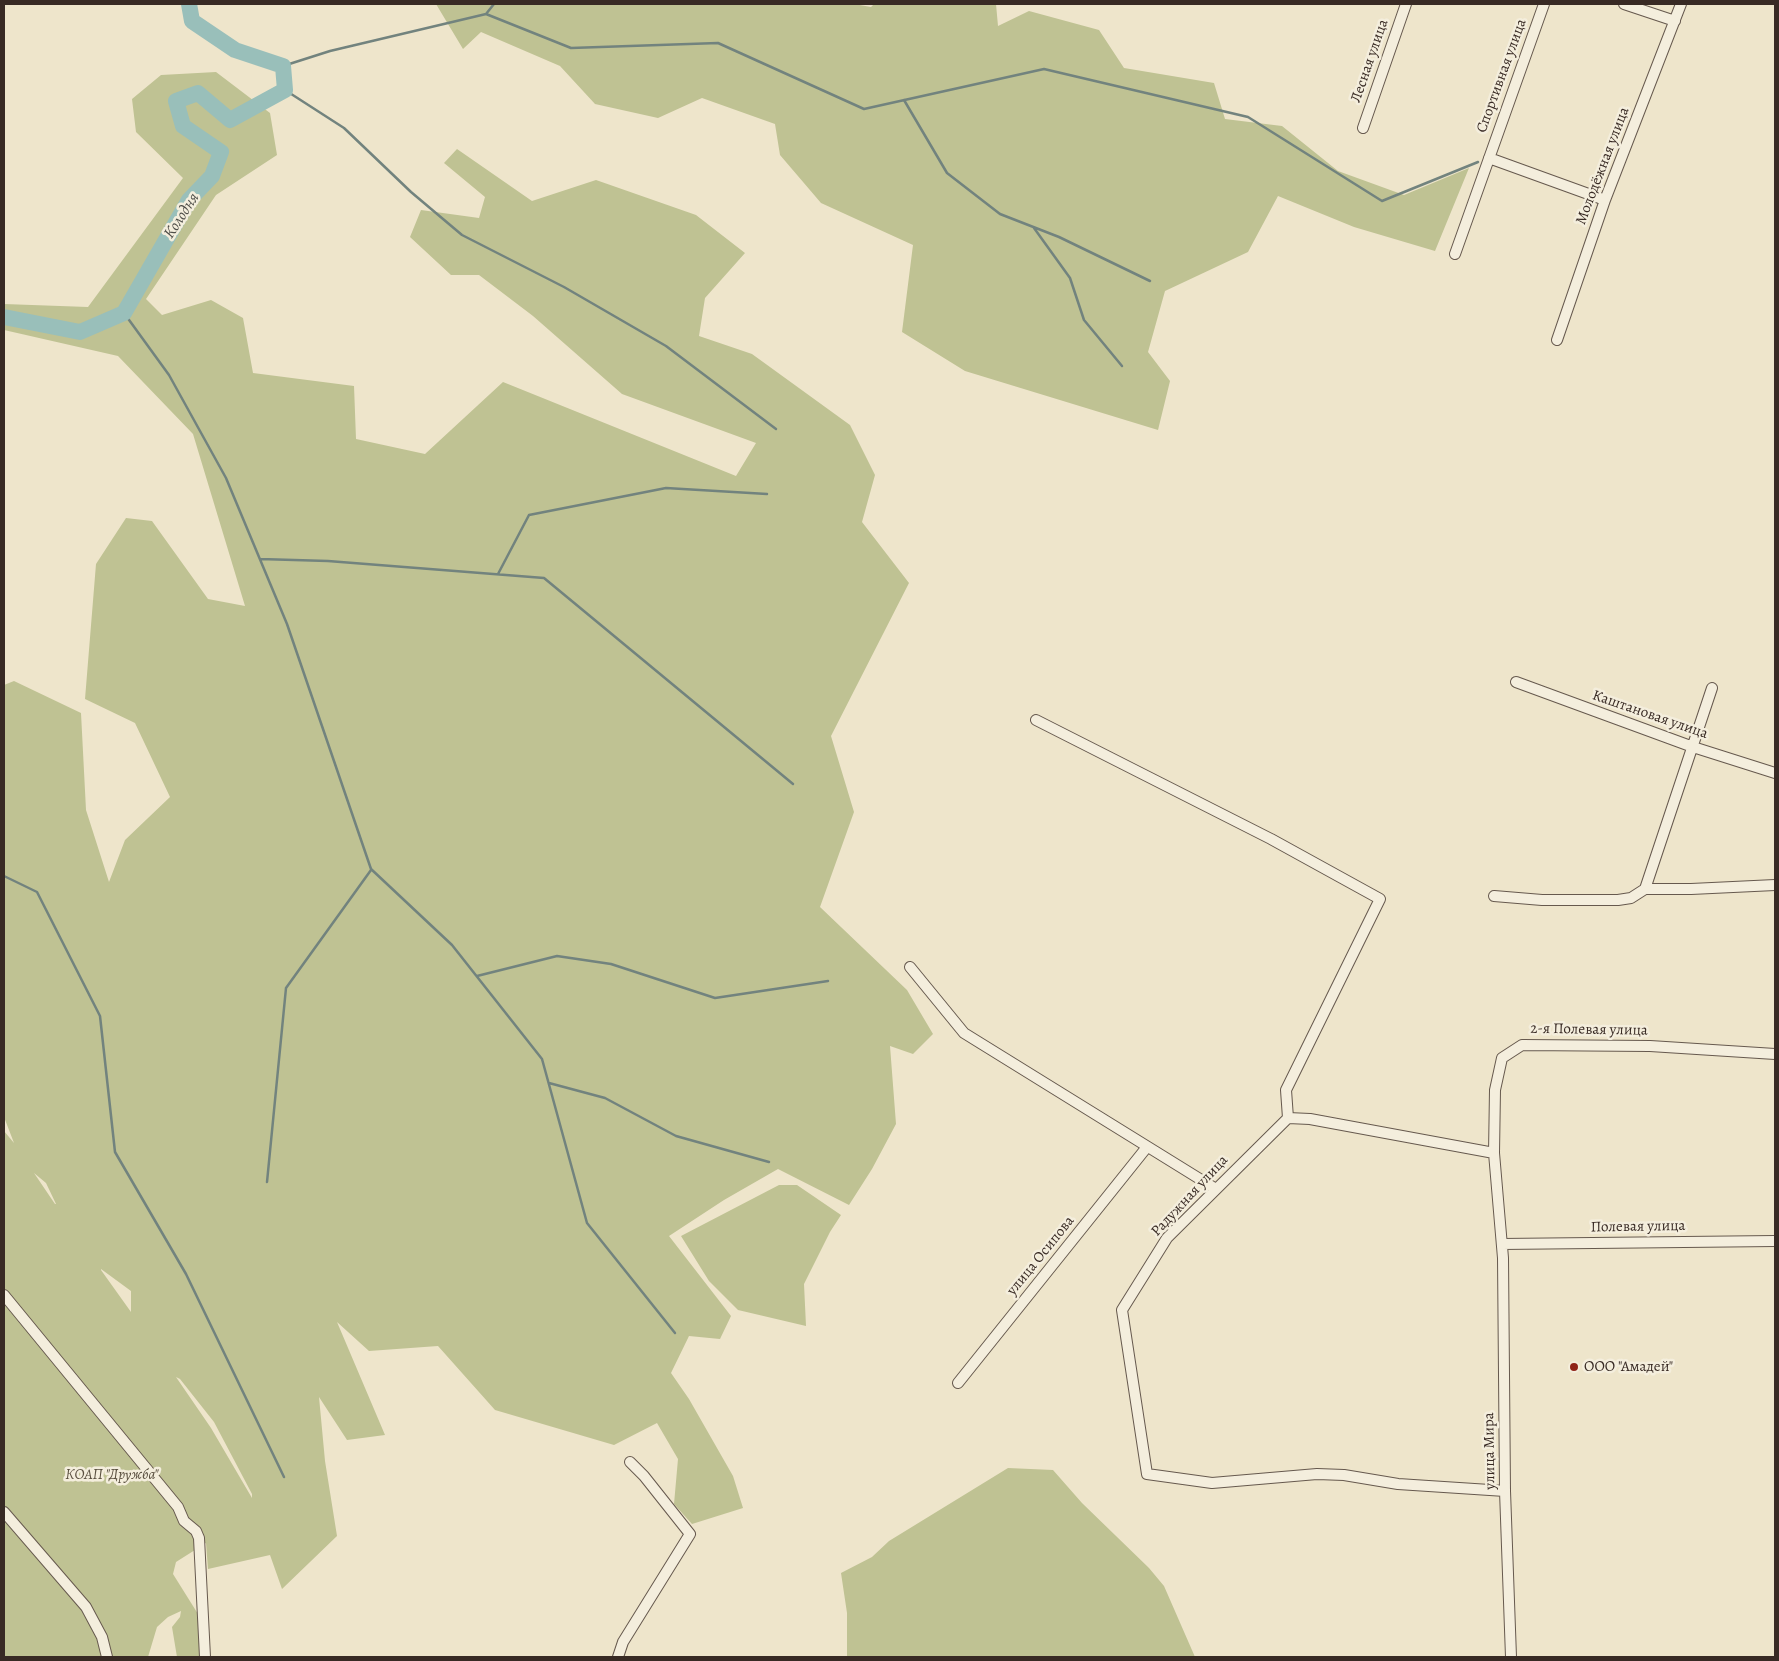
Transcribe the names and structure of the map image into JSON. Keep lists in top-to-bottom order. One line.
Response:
{"streets":{"street":["Лесная улица","Спортивная улица","Молодёжная улица","Каштановая улица","2-я Полевая улица","Радужная улица","Полевая улица","улица Осипова","улица Мира"]},"crossings":[["2-я Полевая улица","Полевая улица"],["2-я Полевая улица","улица Мира"],["Радужная улица","улица Мира"],["Полевая улица","улица Мира"]],"water":["Колодня"],"parks":["КОАП \"Дружба\""],"places":["ООО \"Амадей\""]}
